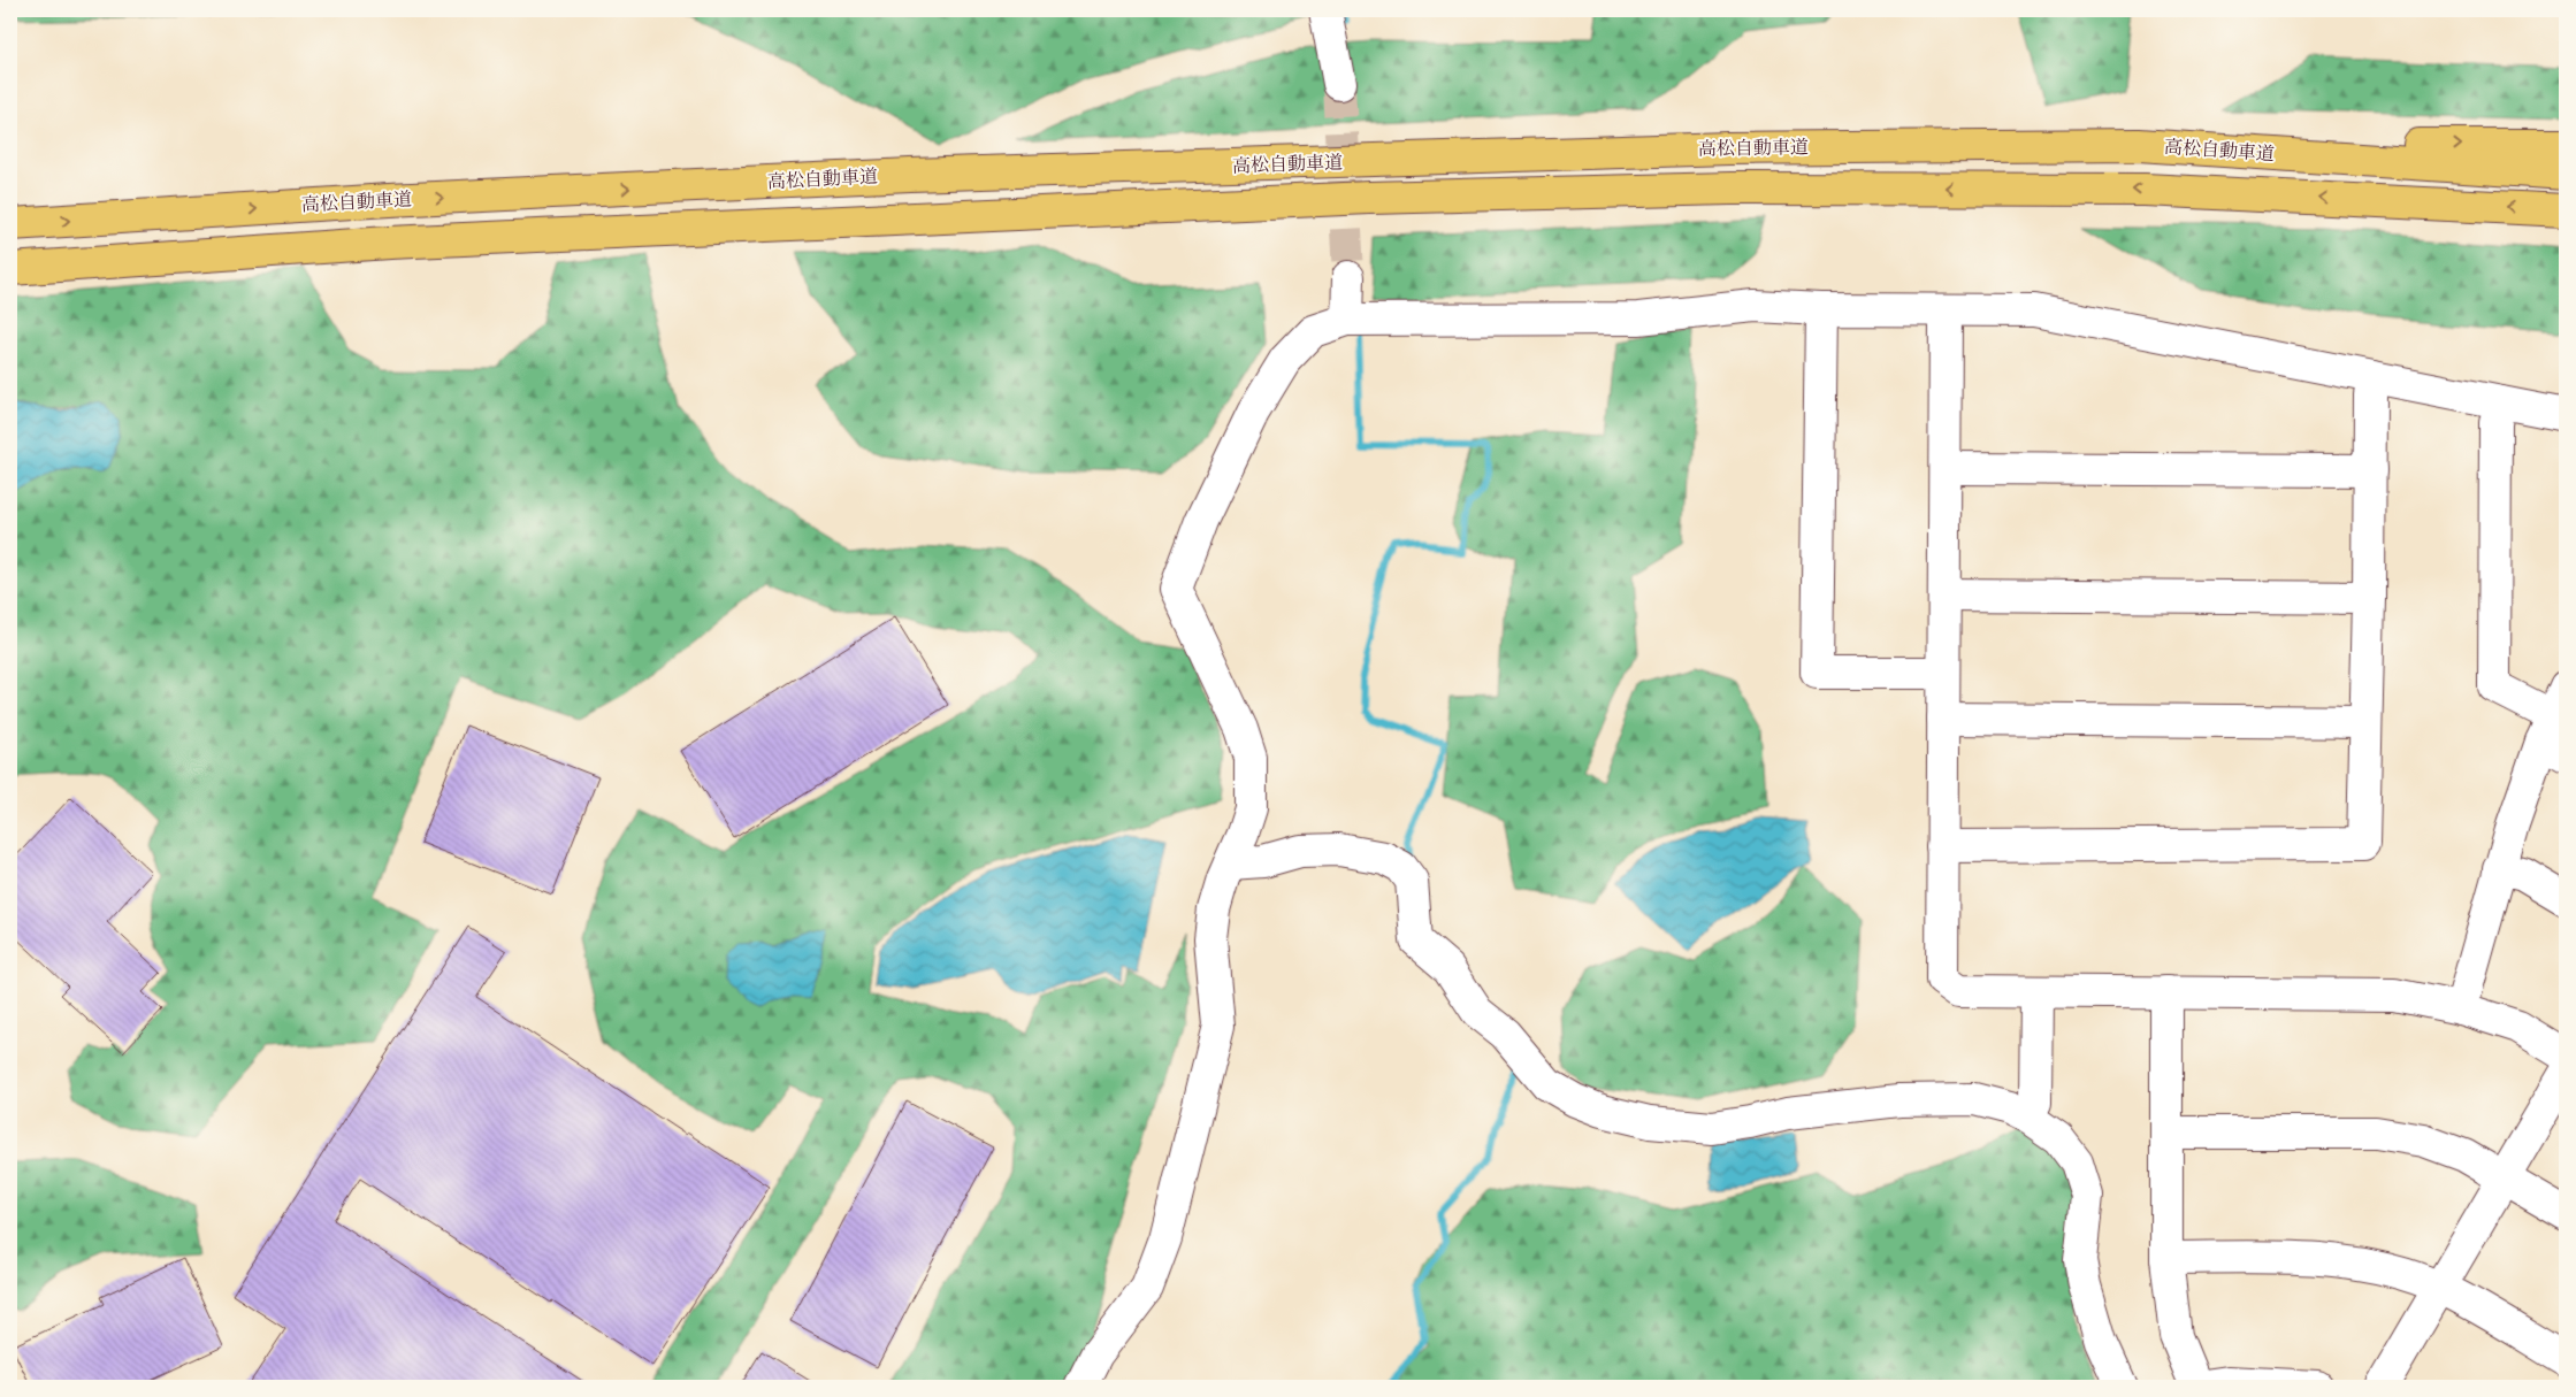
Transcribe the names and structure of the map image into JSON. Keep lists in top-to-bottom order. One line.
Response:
{"streets":{"highway":["高松自動車道"]}}
